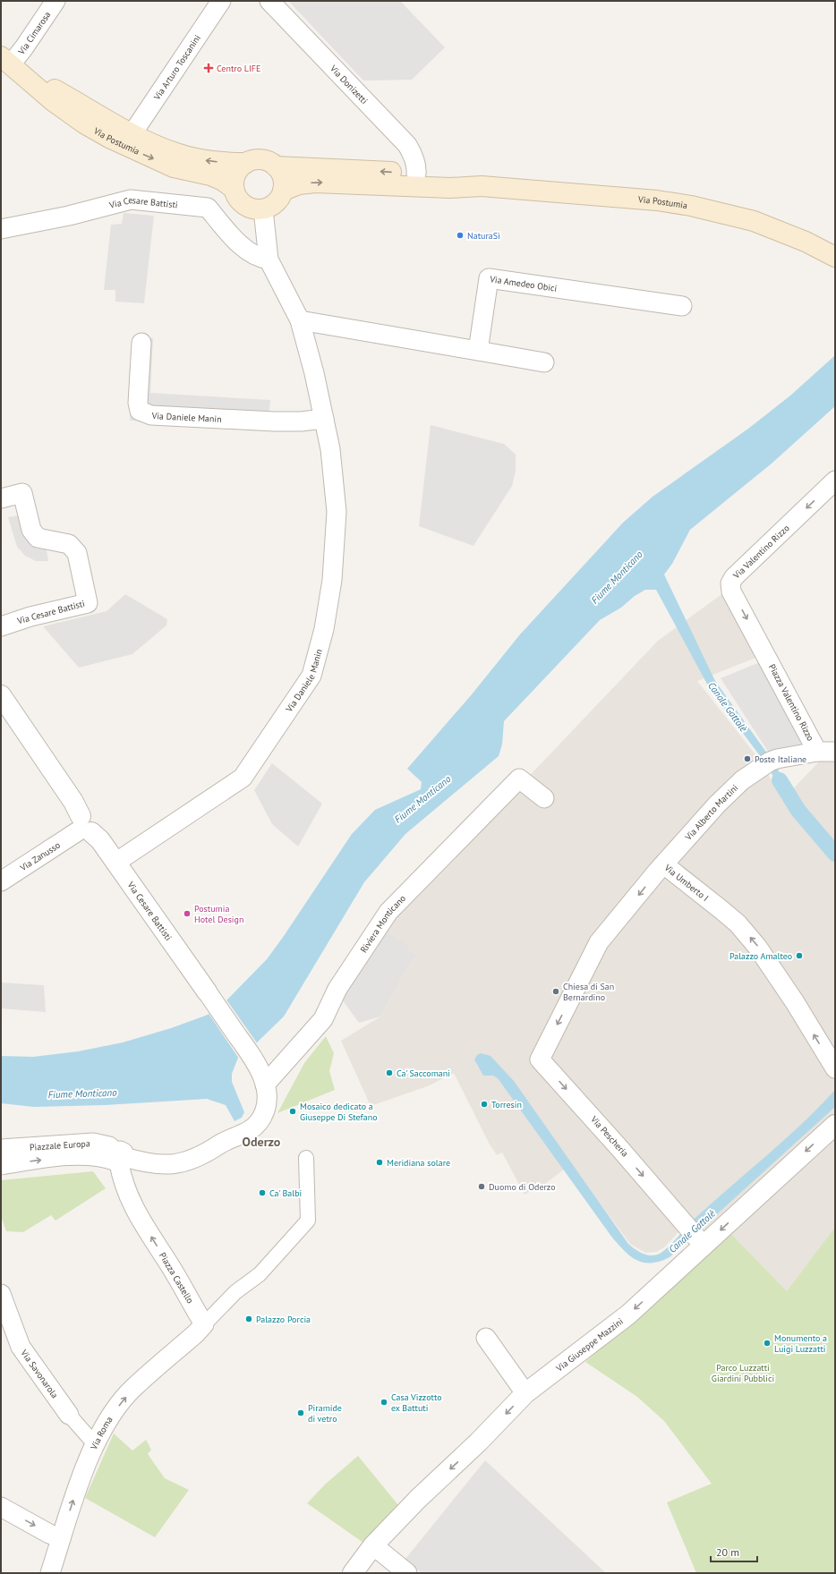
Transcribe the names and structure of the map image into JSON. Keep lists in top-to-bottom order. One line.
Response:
{"streets":{"main road":["Via Postumia"],"street":["Via Cimarosa","Via Arturo Toscanini","Via Donizetti","Via Cesare Battisti","Via Amedeo Obici","Via Daniele Manin","Via Valentino Rizzo","Piazza Valentino Rizzo","Via Alberto Martini","Via Zanusso","Via Umberto I","Riviera Monticano","Via Pescheria","Piazzale Europa","Piazza Castello","Via Giuseppe Mazzini","Via Savonarola","Via Roma"]},"crossings":[["Via Cimarosa","Via Postumia"],["Via Arturo Toscanini","Via Postumia"],["Via Donizetti","Via Postumia"],["Via Postumia","Via Daniele Manin"],["Via Cesare Battisti","Via Daniele Manin"],["Via Cesare Battisti","Via Zanusso"],["Via Valentino Rizzo","Piazza Valentino Rizzo"],["Piazza Valentino Rizzo","Via Alberto Martini"],["Via Alberto Martini","Via Umberto I"],["Via Umberto I","Via Pescheria"],["Via Pescheria","Via Giuseppe Mazzini"],["Piazzale Europa","Piazza Castello"],["Piazza Castello","Via Roma"],["Via Savonarola","Via Roma"]],"one_way":["Via Valentino Rizzo","Via Pescheria","Piazza Castello","Via Giuseppe Mazzini","Via Roma"],"districts":["Oderzo"],"water":["Fiume Monticano","Canale Gattolè"],"parks":["Parco Luzzatti Giardini Pubblici"],"places":{"health":["Centro LIFE"],"other":["NaturaSì","Poste Italiane","Postumia Hotel Design","Palazzo Amalteo","Chiesa di San Bernardino","Ca' Saccomani","Torresin","Mosaico dedicato a Giuseppe Di Stefano","Meridiana solare","Duomo di Oderzo","Ca' Balbi","Palazzo Porcia","Monumento a Luigi Luzzatti","Casa Vizzotto ex Battuti","Piramide di vetro"]},"scale_bar":"20 m"}
